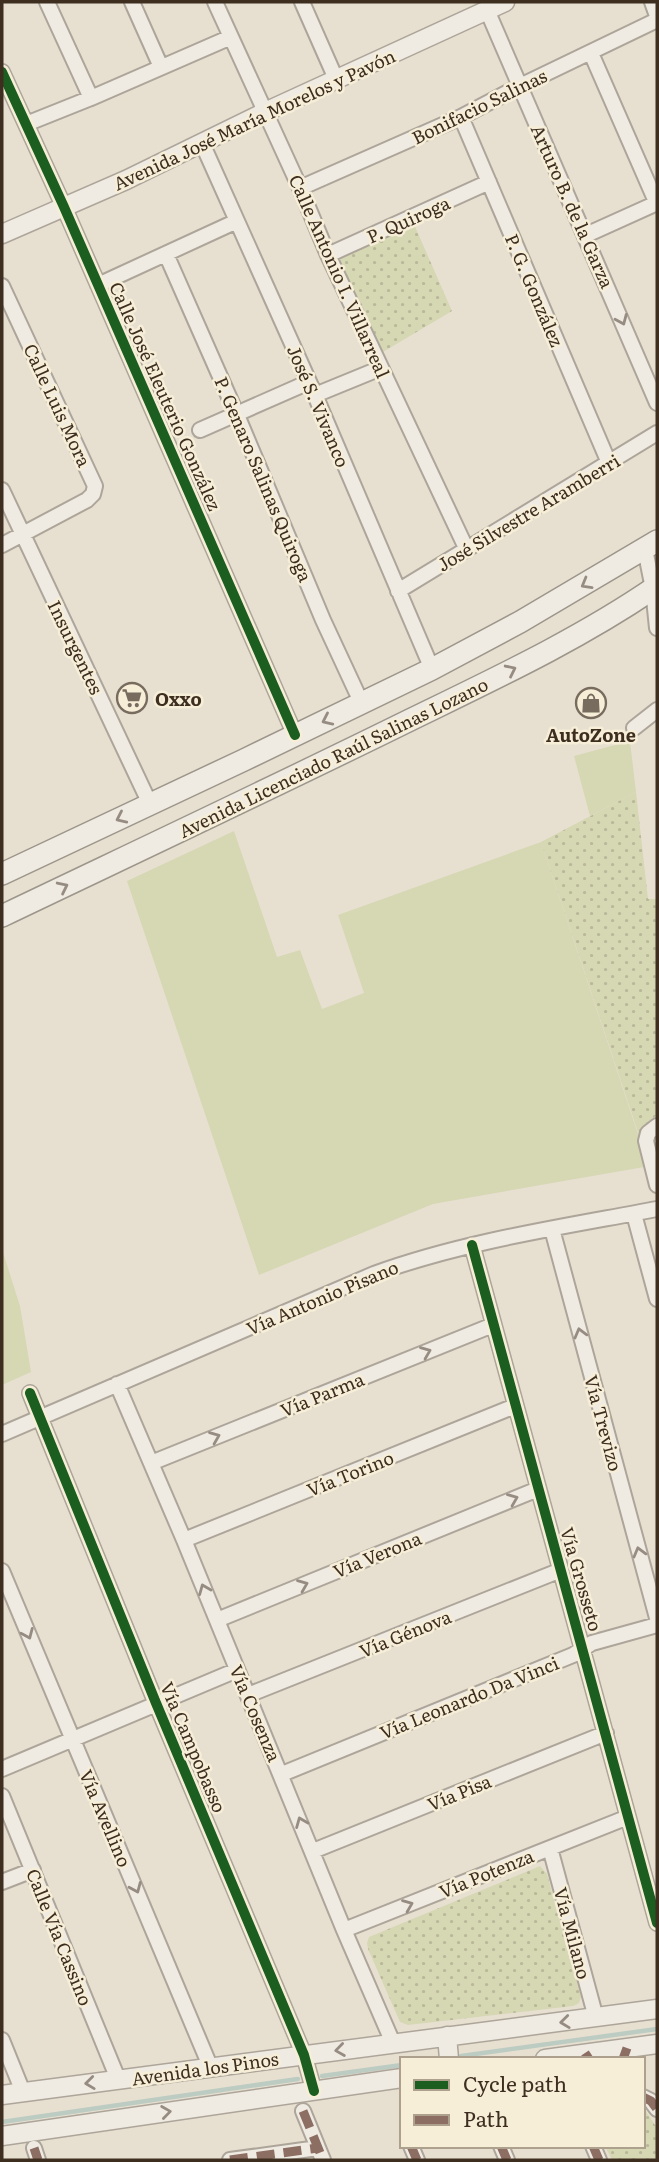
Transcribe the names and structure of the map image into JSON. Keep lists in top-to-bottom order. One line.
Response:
{"streets":{"main road":["Avenida Licenciado Raúl Salinas Lozano"],"street":["Bonifacio Salinas","Avenida José María Morelos y Pavón","Arturo B. de la Garza","P. Quiroga","Calle Antonio I. Villarreal","P. G. González","Calle José Eleuterio González","Calle Luis Mora","José S. Vivanco","P. Genaro Salinas Quiroga","José Silvestre Aramberri","Insurgentes","Vía Antonio Pisano","Vía Parma","Vía Trevizo","Vía Torino","Vía Verona","Vía Grosseto","Vía Génova","Vía Leonardo Da Vinci","Vía Cosenza","Vía Campobasso","Vía Pisa","Vía Avellino","Vía Potenza","Vía Milano","Calle Vía Cassino","Avenida los Pinos"]},"crossings":[["Bonifacio Salinas","Arturo B. de la Garza"],["Bonifacio Salinas","Calle Antonio I. Villarreal"],["Bonifacio Salinas","P. G. González"],["Avenida José María Morelos y Pavón","Arturo B. de la Garza"],["Avenida José María Morelos y Pavón","Calle Antonio I. Villarreal"],["Avenida José María Morelos y Pavón","Calle José Eleuterio González"],["Avenida José María Morelos y Pavón","José S. Vivanco"],["P. Quiroga","Calle Antonio I. Villarreal"],["P. Quiroga","P. G. González"],["Calle Antonio I. Villarreal","José Silvestre Aramberri"],["P. G. González","José Silvestre Aramberri"],["Calle José Eleuterio González","Avenida Licenciado Raúl Salinas Lozano"],["Calle Luis Mora","Insurgentes"],["José S. Vivanco","José Silvestre Aramberri"],["José S. Vivanco","Avenida Licenciado Raúl Salinas Lozano"],["P. Genaro Salinas Quiroga","Avenida Licenciado Raúl Salinas Lozano"],["Insurgentes","Avenida Licenciado Raúl Salinas Lozano"],["Vía Antonio Pisano","Vía Trevizo"],["Vía Antonio Pisano","Vía Grosseto"],["Vía Antonio Pisano","Vía Cosenza"],["Vía Antonio Pisano","Vía Campobasso"],["Vía Parma","Vía Grosseto"],["Vía Parma","Vía Cosenza"],["Vía Torino","Vía Grosseto"],["Vía Torino","Vía Cosenza"],["Vía Verona","Vía Grosseto"],["Vía Verona","Vía Cosenza"],["Vía Grosseto","Vía Génova"],["Vía Grosseto","Vía Leonardo Da Vinci"],["Vía Grosseto","Vía Pisa"],["Vía Grosseto","Vía Potenza"],["Vía Génova","Vía Cosenza"],["Vía Leonardo Da Vinci","Vía Cosenza"],["Vía Cosenza","Vía Pisa"],["Vía Cosenza","Vía Potenza"],["Vía Cosenza","Avenida los Pinos"],["Vía Campobasso","Avenida los Pinos"],["Vía Avellino","Avenida los Pinos"],["Vía Potenza","Vía Milano"],["Vía Milano","Avenida los Pinos"],["Calle Vía Cassino","Avenida los Pinos"]],"one_way":["Arturo B. de la Garza","Vía Parma","Vía Trevizo","Vía Verona","Vía Avellino","Vía Potenza"],"places":{"supermarket":["Oxxo"],"shop":["AutoZone"]},"legend":["Cycle path","Path"]}
